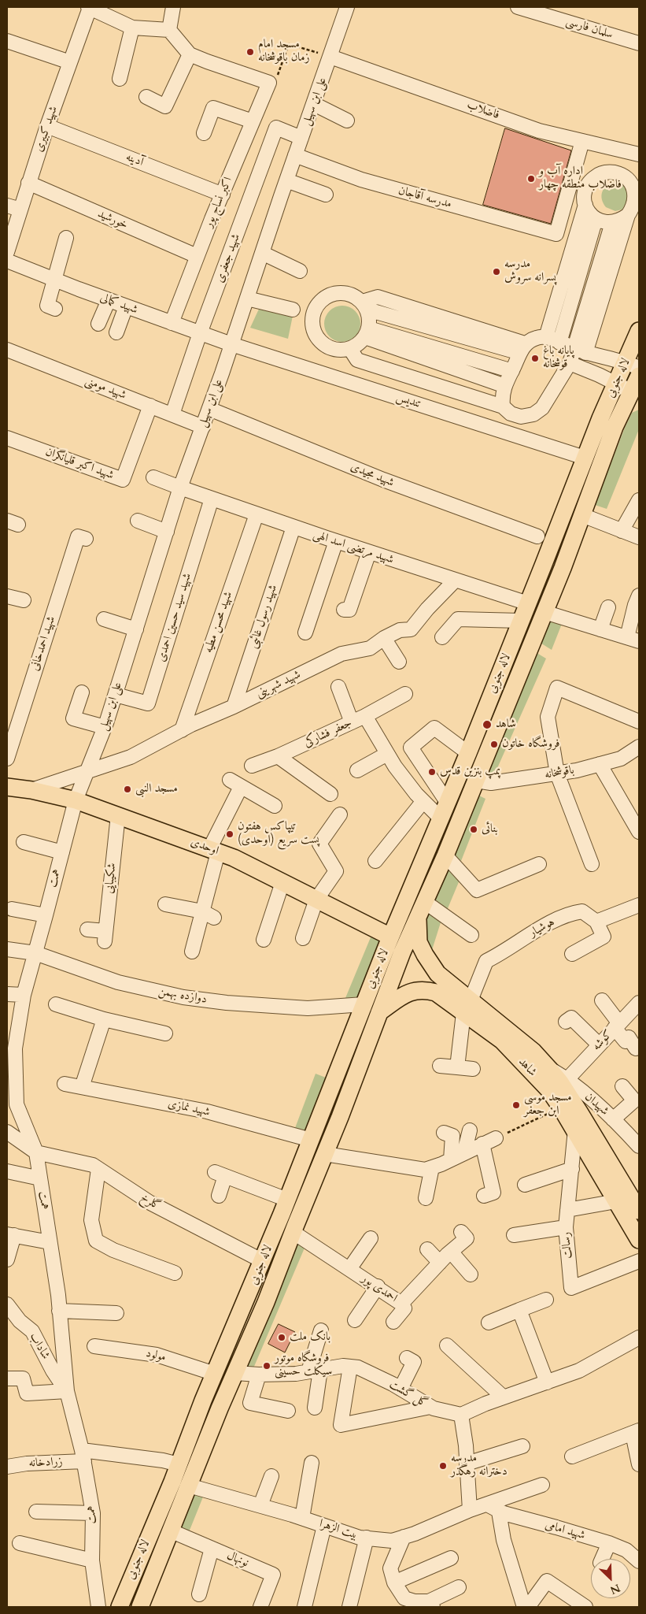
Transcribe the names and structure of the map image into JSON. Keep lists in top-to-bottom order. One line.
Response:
{"streets":{"main road":["لاله جنوبی","اوحدی","شاهد"],"street":["سلمان فارسی","علی ابن سهیل","فاضلاب","شهید کبیری","آدینه","مدرسه آقاجان","اکبر نساج پور","خورشید","شهید جعفری","شهید کمالی","شهید مومنی","تندیس","شهید اکبر قلیانگران","شهید مجیدی","شهید مرتضی اسد الهی","شهید رسول غائبی","شهید سید حسین احمدی","شهید محسن مطیه","شهید احمدخانی","شهید شهرینی","جعفر فشارکی","باقوشخانه","همت","شکیبایی","هوشیار","دوازده بهمن","کوشه","شهیدان","شهید نمازی","گلرخ","رسالت","احمدی پور","شاداب","مولود","گل گشت","زرادخانه","بیت الزهرا","شهید امامی","نونهال"]},"crossings":[["علی ابن سهیل","فاضلاب"],["علی ابن سهیل","مدرسه آقاجان"],["علی ابن سهیل","شهید جعفری"],["علی ابن سهیل","شهید کمالی"],["علی ابن سهیل","شهید مومنی"],["علی ابن سهیل","تندیس"],["علی ابن سهیل","شهید مجیدی"],["علی ابن سهیل","شهید مرتضی اسد الهی"],["علی ابن سهیل","شهید سید حسین احمدی"],["علی ابن سهیل","شهید شهرینی"],["علی ابن سهیل","اوحدی"],["علی ابن سهیل","همت"],["فاضلاب","مدرسه آقاجان"],["شهید کبیری","آدینه"],["شهید کبیری","خورشید"],["آدینه","اکبر نساج پور"],["اکبر نساج پور","خورشید"],["اکبر نساج پور","شهید کمالی"],["شهید جعفری","شهید کمالی"],["شهید جعفری","شهید مومنی"],["شهید کمالی","تندیس"],["لاله جنوبی","تندیس"],["لاله جنوبی","شهید مرتضی اسد الهی"],["لاله جنوبی","جعفر فشارکی"],["لاله جنوبی","باقوشخانه"],["لاله جنوبی","اوحدی"],["لاله جنوبی","دوازده بهمن"],["لاله جنوبی","شاهد"],["لاله جنوبی","شهید نمازی"],["لاله جنوبی","گلرخ"],["لاله جنوبی","احمدی پور"],["لاله جنوبی","مولود"],["لاله جنوبی","گل گشت"],["لاله جنوبی","زرادخانه"],["لاله جنوبی","بیت الزهرا"],["لاله جنوبی","نونهال"],["شهید مومنی","شهید اکبر قلیانگران"],["شهید مرتضی اسد الهی","شهید رسول غائبی"],["شهید مرتضی اسد الهی","شهید سید حسین احمدی"],["شهید مرتضی اسد الهی","شهید محسن مطیه"],["شهید مرتضی اسد الهی","شهید شهرینی"],["شهید رسول غائبی","شهید شهرینی"],["شهید محسن مطیه","شهید شهرینی"],["شهید شهرینی","اوحدی"],["اوحدی","همت"],["اوحدی","شکیبایی"],["همت","دوازده بهمن"],["همت","گلرخ"],["همت","شاداب"],["همت","زرادخانه"],["هوشیار","شاهد"],["کوشه","شهیدان"],["شاهد","شهیدان"],["شاهد","رسالت"],["بیت الزهرا","شهید امامی"]],"places":["مسجد امام زمان باقوشخانه","اداره آب و فاضلاب منطقه چهار","مدرسه پسرانه سروش","پایانه باغ قوشخانه","شاهد","فروشگاه خاتون","پمپ بنزین قدس","مسجد النبی","بنائی","تیپاکس هفتون (اوحدی) پست سریع","مسجد موسی ابن جعفر","بانک ملت","فروشگاه موتور سیکلت حسینی","مدرسه دخترانه رهگذر"],"north":"bottom right"}
